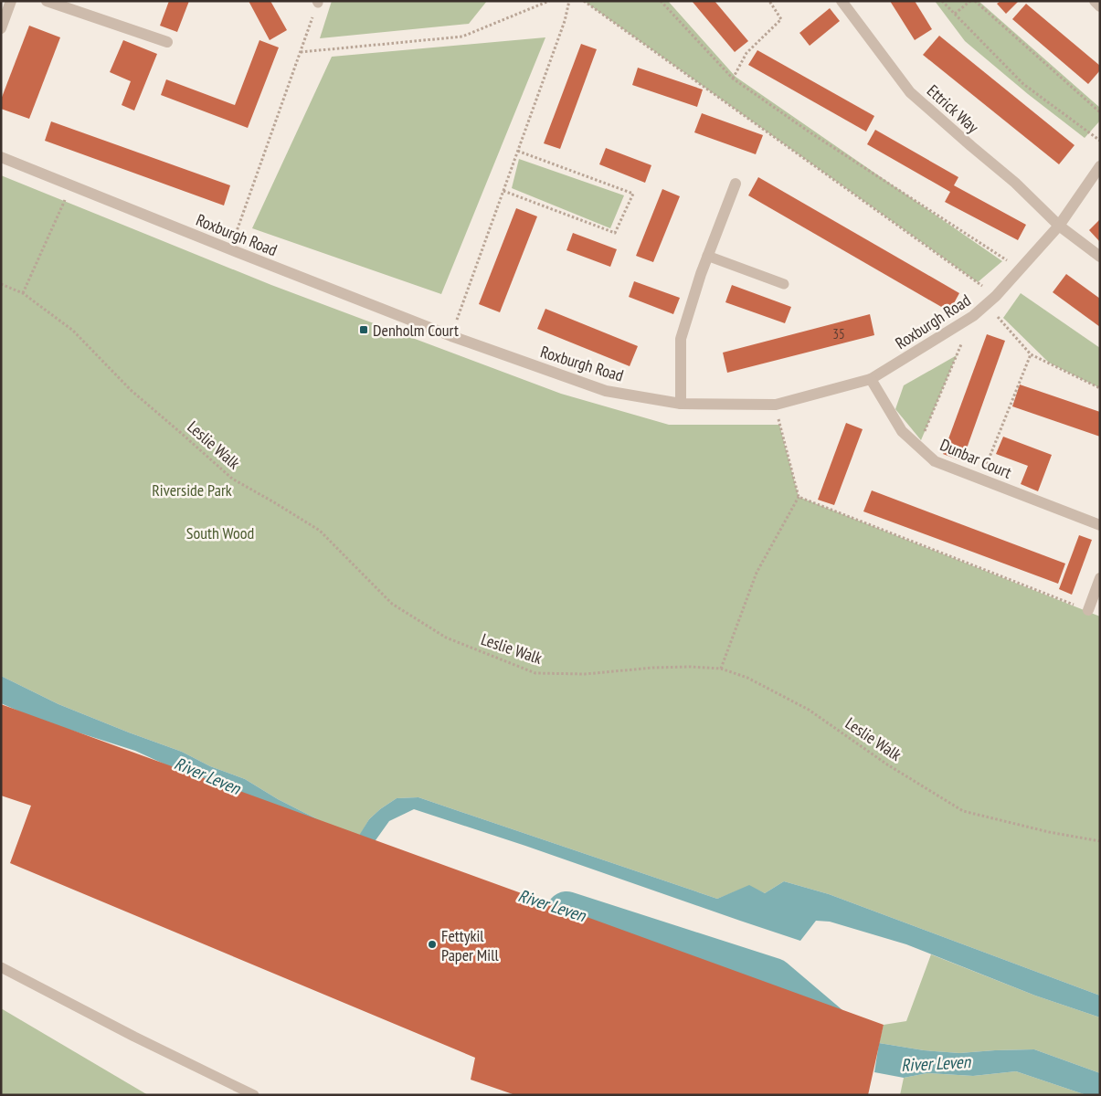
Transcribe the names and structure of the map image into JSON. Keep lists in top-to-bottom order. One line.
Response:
{"streets":{"street":["Ettrick Way","Roxburgh Road","Dunbar Court"],"path":["Leslie Walk"]},"crossings":[["Ettrick Way","Roxburgh Road"],["Roxburgh Road","Dunbar Court"]],"water":["River Leven"],"parks":["Riverside Park","South Wood"],"places":{"transit":["Denholm Court"],"other":["Fettykil Paper Mill"]},"house_numbers":["35"]}
